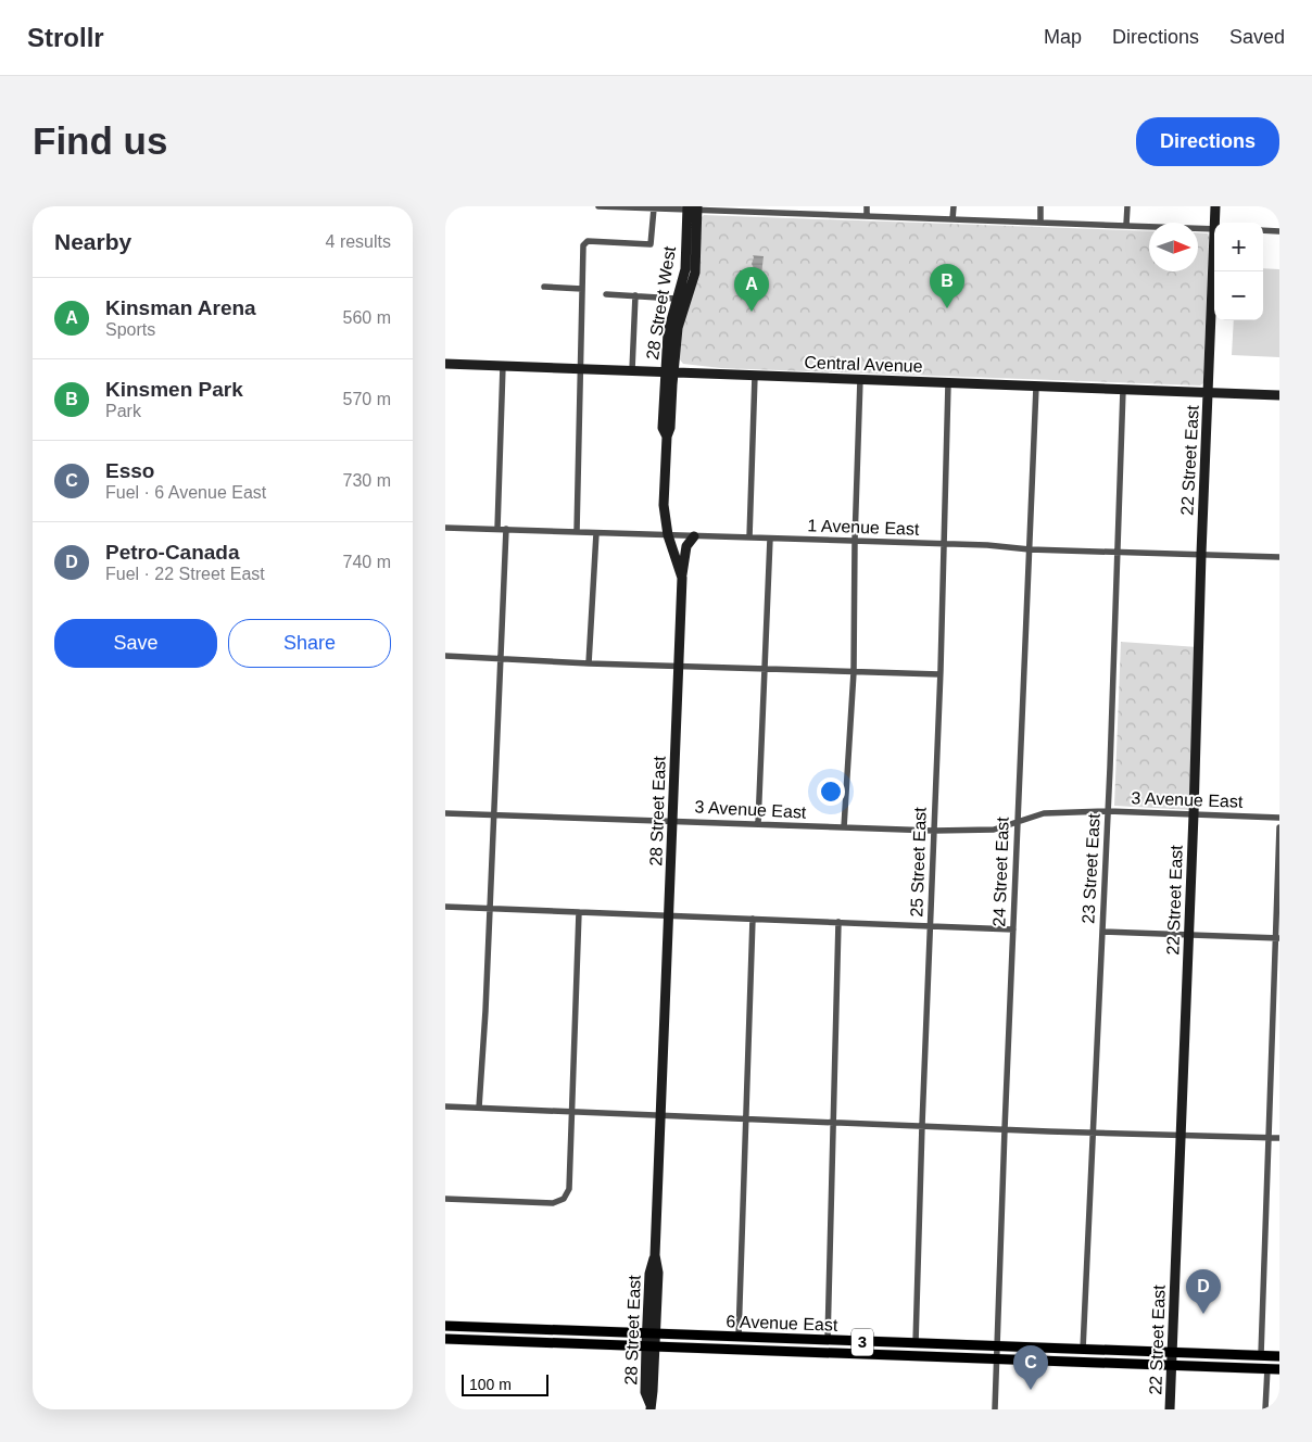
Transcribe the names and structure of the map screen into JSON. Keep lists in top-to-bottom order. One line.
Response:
{"streets":{"main road":["6 Avenue East","3"],"street":["28 Street West","Central Avenue","22 Street East","1 Avenue East","3 Avenue East","28 Street East","25 Street East","23 Street East","24 Street East"]},"crossings":[["28 Street West","Central Avenue"],["28 Street West","28 Street East"],["Central Avenue","22 Street East"],["Central Avenue","28 Street East"],["Central Avenue","25 Street East"],["Central Avenue","23 Street East"],["Central Avenue","24 Street East"],["22 Street East","1 Avenue East"],["22 Street East","3 Avenue East"],["22 Street East","6 Avenue East"],["1 Avenue East","28 Street East"],["1 Avenue East","25 Street East"],["1 Avenue East","23 Street East"],["1 Avenue East","24 Street East"],["3 Avenue East","28 Street East"],["3 Avenue East","25 Street East"],["3 Avenue East","23 Street East"],["3 Avenue East","24 Street East"],["28 Street East","6 Avenue East"],["25 Street East","6 Avenue East"],["23 Street East","6 Avenue East"],["24 Street East","6 Avenue East"]],"scale_bar":"100 m","north":"right","page":{"header":"Strollr","nav":["Map","Directions","Saved"],"buttons":["Directions",["Save","Share"]],"title":"Find us","heading":["Nearby","4 results"],"map_buttons":["+","−"],"pins":["B","A","D","C"],"list":[{"mark":"A","name":"Kinsman Arena","note":"Sports","value":"560 m"},{"mark":"B","name":"Kinsmen Park","note":"Park","value":"570 m"},{"mark":"C","name":"Esso","note":"Fuel · 6 Avenue East","value":"730 m"},{"mark":"D","name":"Petro-Canada","note":"Fuel · 22 Street East","value":"740 m"}],"scale":"100 m"}}
